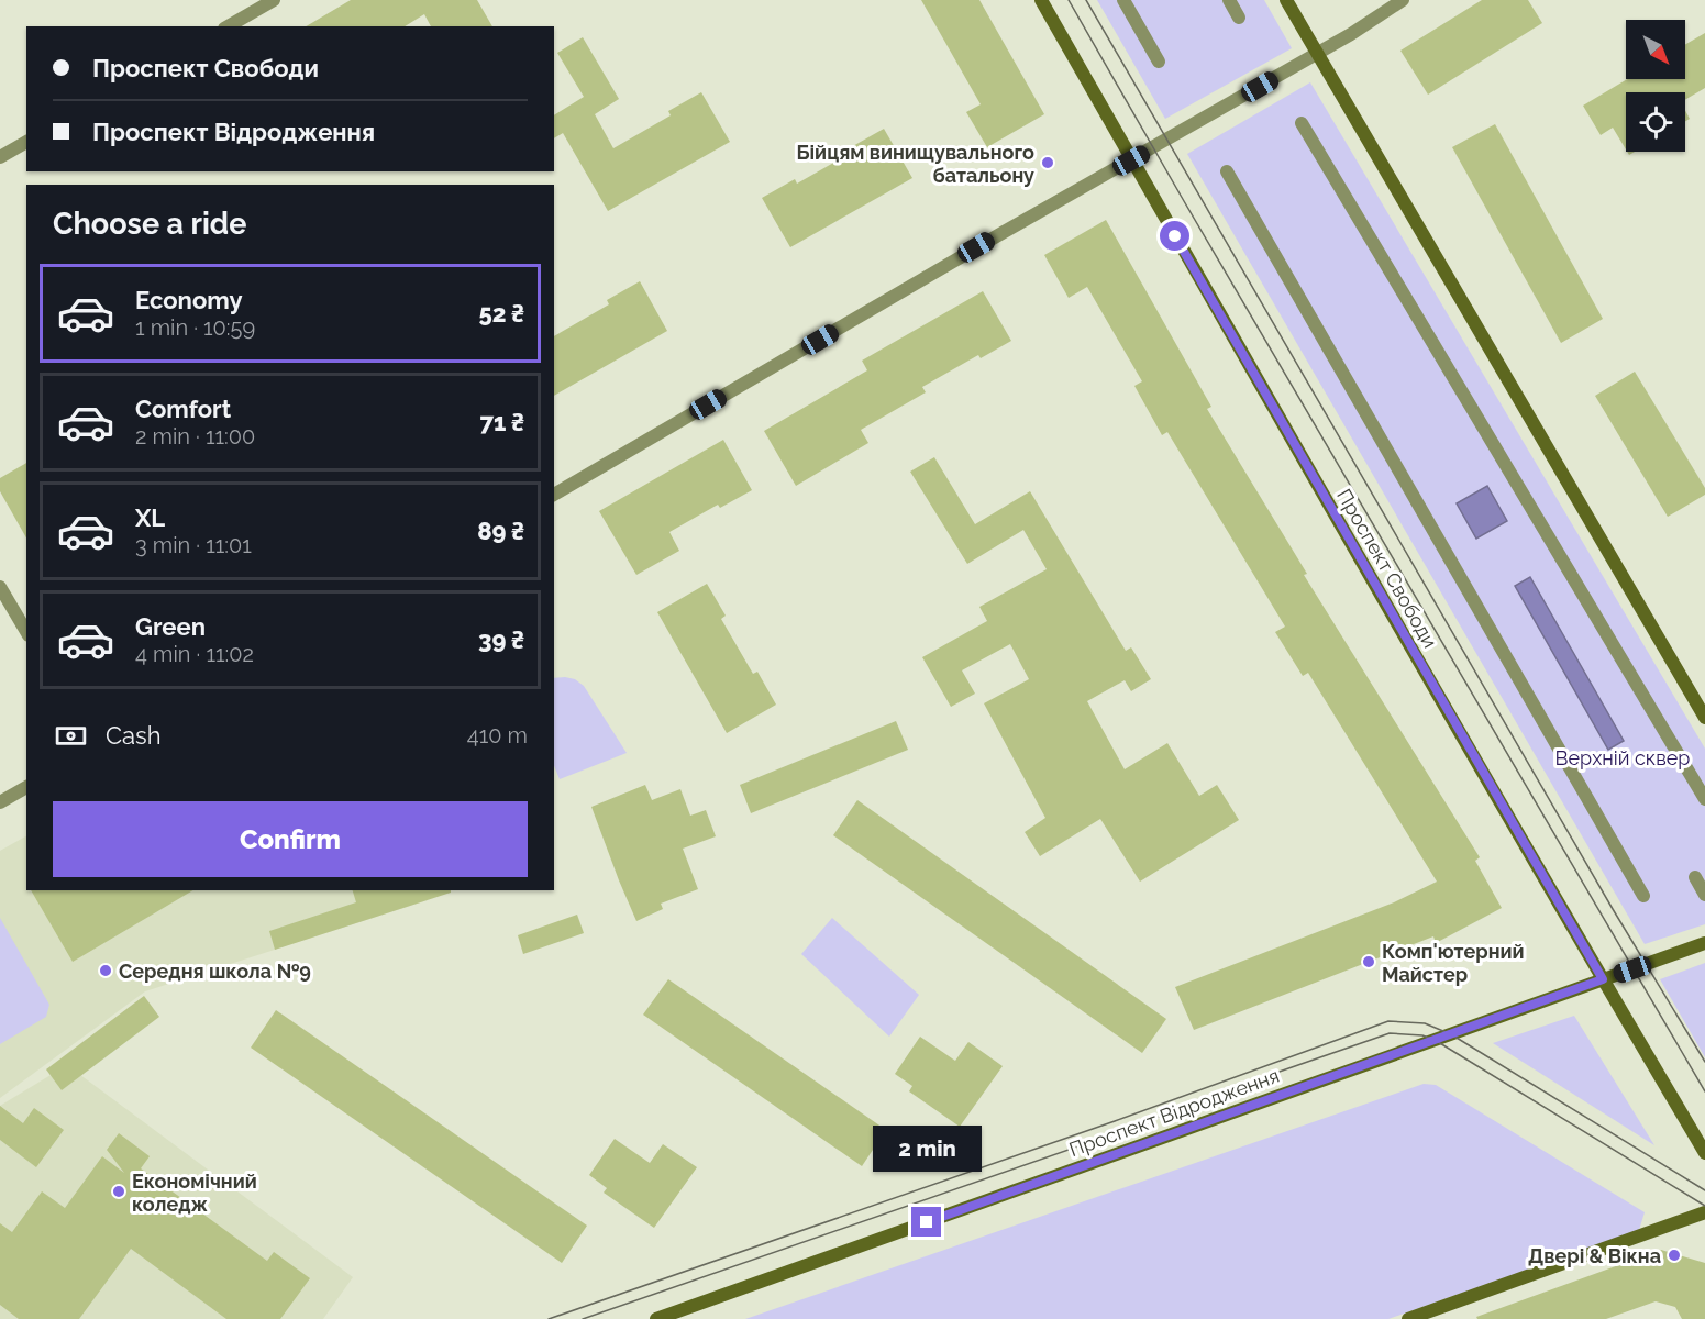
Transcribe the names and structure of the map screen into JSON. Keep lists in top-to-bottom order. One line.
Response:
{"streets":{"main road":["Проспект Свободи","Проспект Відродження"]},"crossings":[["Проспект Свободи","Проспект Відродження"]],"parks":["Верхній сквер"],"places":["Бійцям винищувального батальону","Комп'ютерний Майстер","Середня школа №9","Економічний коледж","Двері & Вікна"],"north":"bottom right","page":{"banner":["Проспект Свободи","Проспект Відродження"],"heading":"Choose a ride","list":[{"name":"Economy","note":"1 min · 10:59","value":"52 ₴"},{"name":"Comfort","note":"2 min · 11:00","value":"71 ₴"},{"name":"XL","note":"3 min · 11:01","value":"89 ₴"},{"name":"Green","note":"4 min · 11:02","value":"39 ₴"}],"pay":["Cash","410 m"],"buttons":"Confirm","bubble":"2 min"}}
